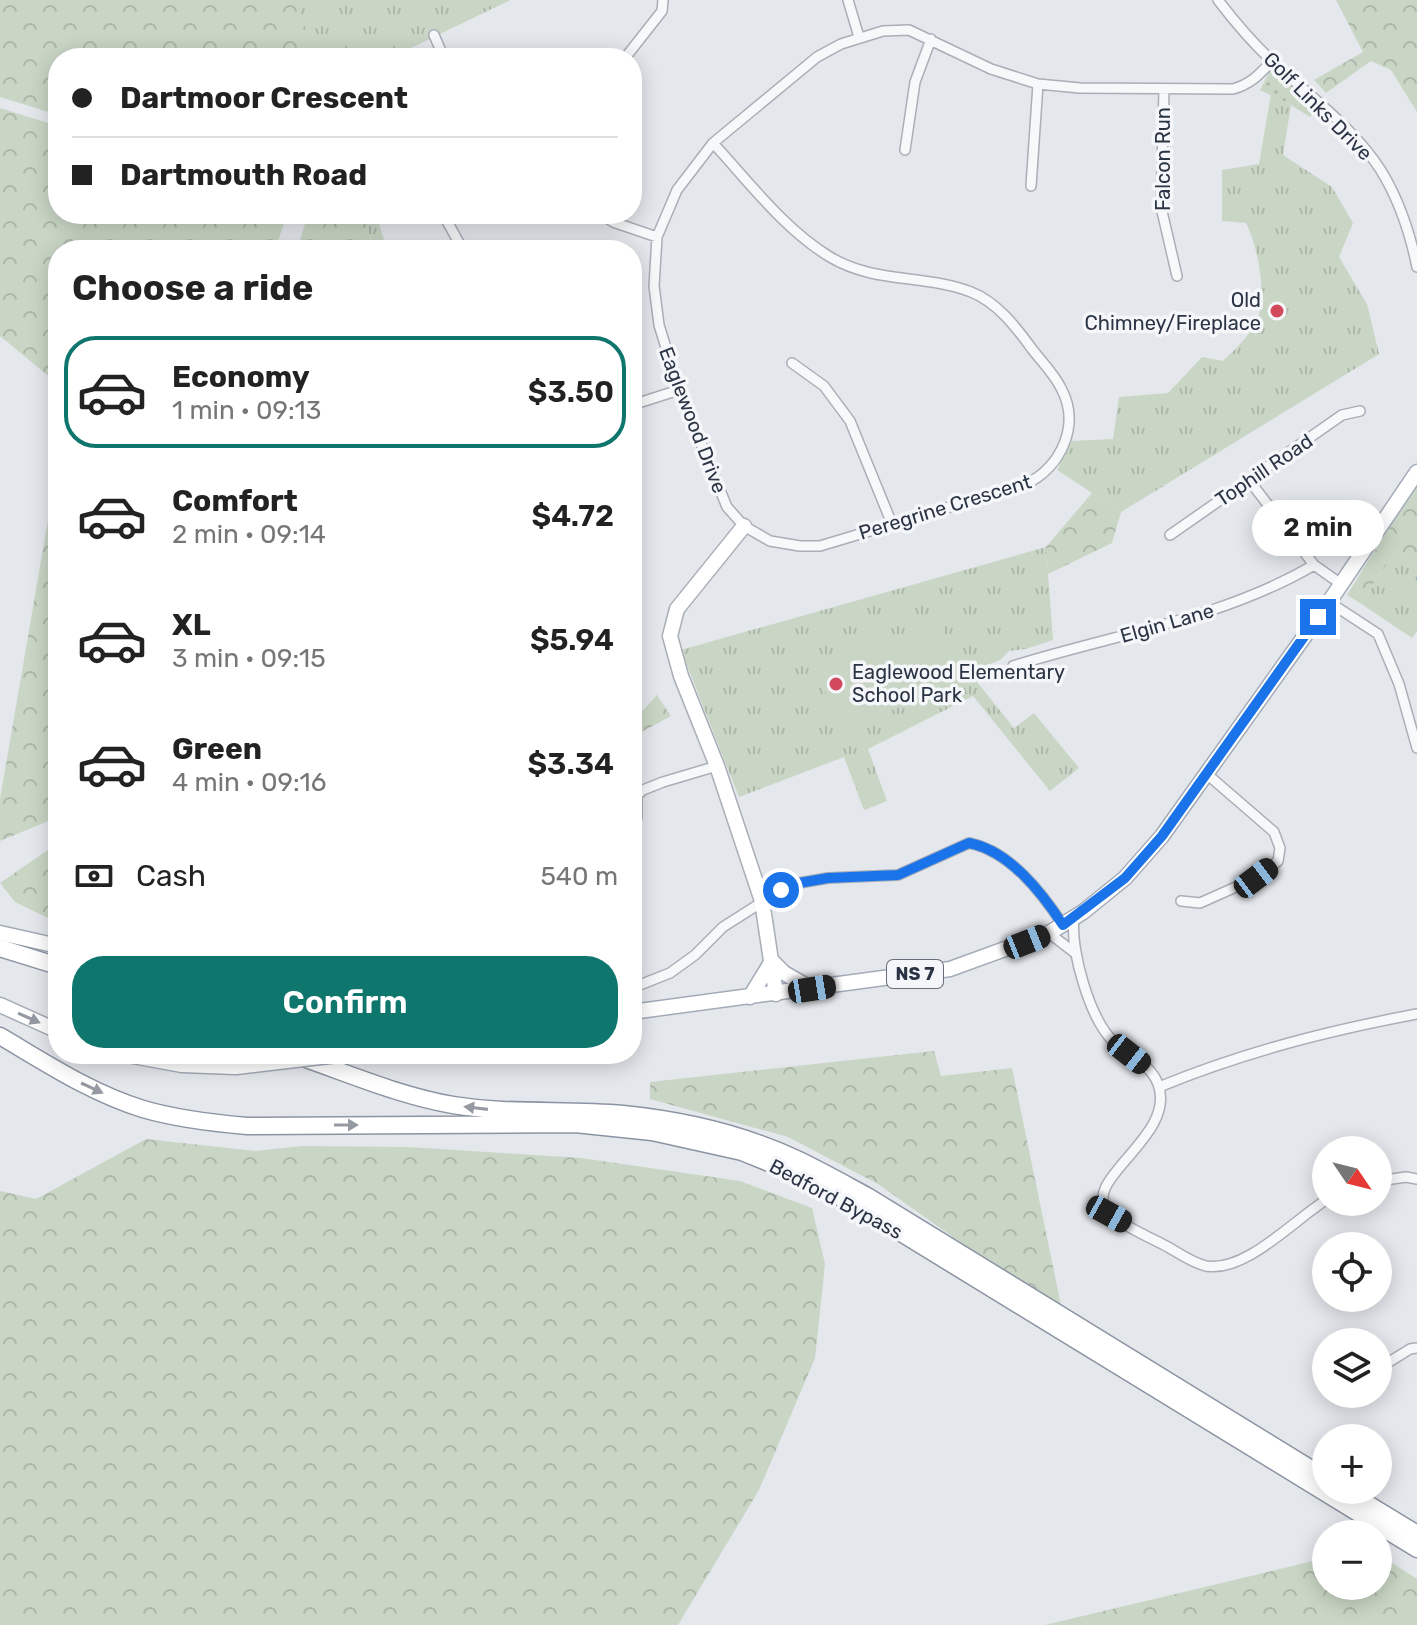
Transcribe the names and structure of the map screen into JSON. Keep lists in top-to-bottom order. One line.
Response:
{"streets":{"highway":["Bedford Bypass"],"main road":["NS 7"],"street":["Golf Links Drive","Falcon Run","Eaglewood Drive","Tophill Road","Peregrine Crescent","Elgin Lane"]},"crossings":[["Golf Links Drive","Eaglewood Drive"],["Falcon Run","Eaglewood Drive"],["Eaglewood Drive","Peregrine Crescent"]],"places":["Old Chimney/Fireplace","Eaglewood Elementary School Park"],"north":"bottom right","page":{"banner":["Dartmoor Crescent","Dartmouth Road"],"heading":"Choose a ride","list":[{"name":"Economy","note":"1 min · 09:13","value":"$3.50"},{"name":"Comfort","note":"2 min · 09:14","value":"$4.72"},{"name":"XL","note":"3 min · 09:15","value":"$5.94"},{"name":"Green","note":"4 min · 09:16","value":"$3.34"}],"bubble":"2 min","pay":["Cash","540 m"],"buttons":"Confirm","map_buttons":["+","−"]}}
